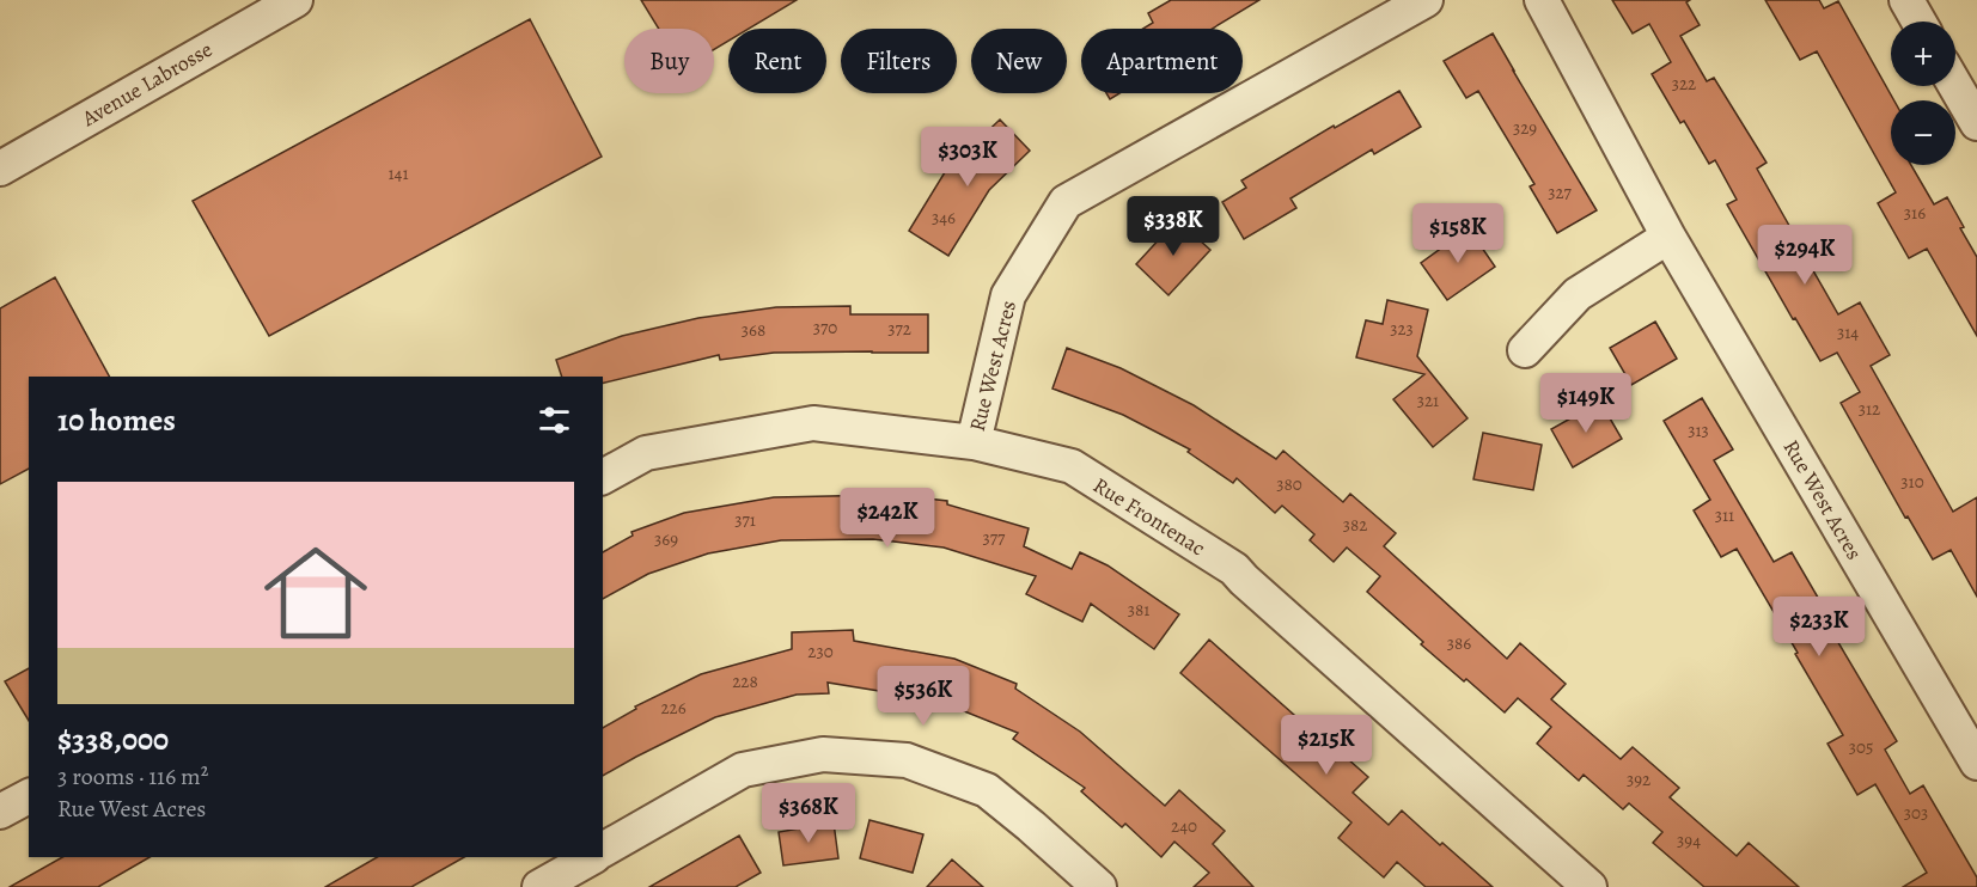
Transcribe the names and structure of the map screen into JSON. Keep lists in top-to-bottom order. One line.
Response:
{"streets":{"street":["Avenue Labrosse","Rue West Acres","Rue Frontenac"]},"crossings":[["Rue West Acres","Rue Frontenac"]],"house_numbers":["322","329","141","327","316","346","370","372","323","368","314","321","312","313","310","380","311","371","382","377","369","381","386","230","228","226","305","392","303","240","394"],"page":{"map_buttons":["+","−"],"chip":["Buy","Rent","Filters","New","Apartment"],"price":["$303K","$338K","$158K","$294K","$149K","$242K","$233K","$536K","$215K","$368K"],"heading":"10 homes","list":[{"name":"$338,000","note":"3 rooms · 116 m² · Rue West Acres"}]}}
